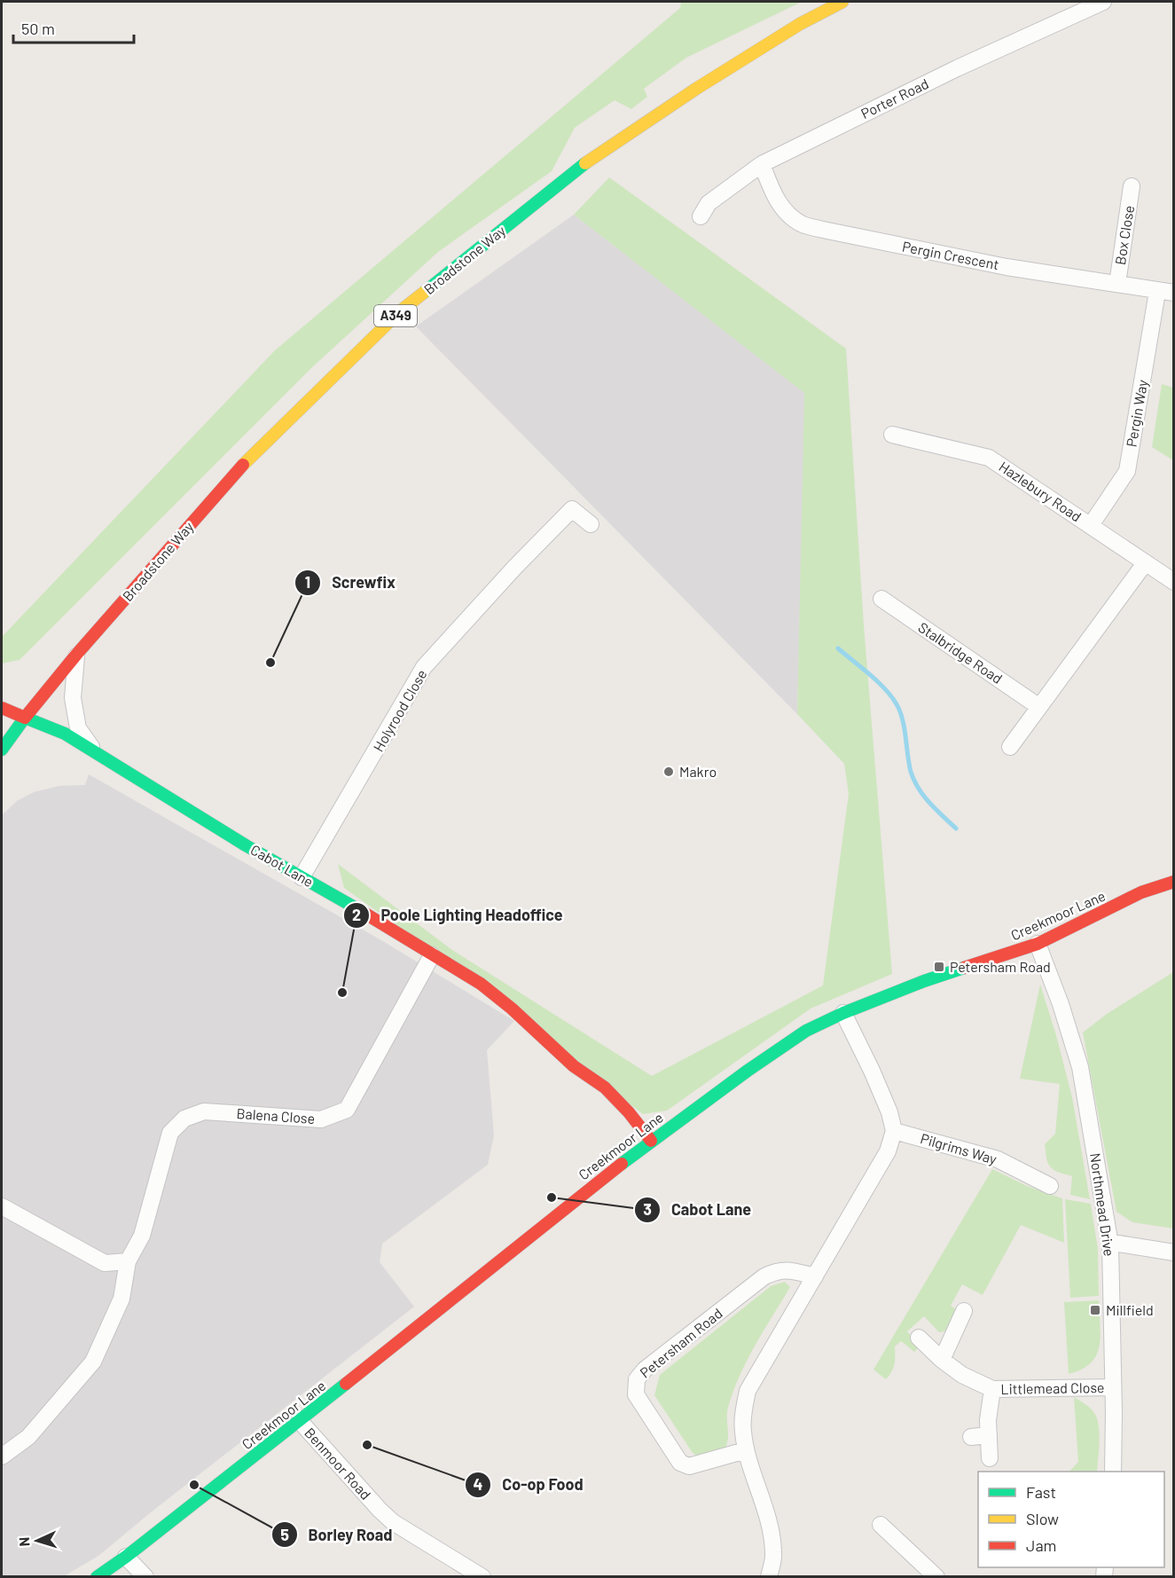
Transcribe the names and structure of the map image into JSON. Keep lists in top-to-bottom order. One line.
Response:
{"streets":{"street":["Porter Road","Box Close","Pergin Crescent","Broadstone Way","A349","Pergin Way","Hazlebury Road","Stalbridge Road","Holyrood Close","Cabot Lane","Creekmoor Lane","Balena Close","Pilgrims Way","Northmead Drive","Petersham Road","Littlemead Close","Benmoor Road"]},"crossings":[["Porter Road","Pergin Crescent"],["Box Close","Pergin Crescent"],["Pergin Crescent","Pergin Way"],["Broadstone Way","Cabot Lane"],["Pergin Way","Hazlebury Road"],["Holyrood Close","Cabot Lane"],["Cabot Lane","Creekmoor Lane"],["Cabot Lane","Balena Close"],["Creekmoor Lane","Northmead Drive"],["Creekmoor Lane","Benmoor Road"],["Northmead Drive","Littlemead Close"]],"places":{"other":["Screwfix","Makro","Poole Lighting Headoffice","Cabot Lane","Co-op Food","Borley Road"],"transit":["Petersham Road","Millfield"]},"legend":["Fast","Slow","Jam"],"scale_bar":"50 m","north":"left"}
